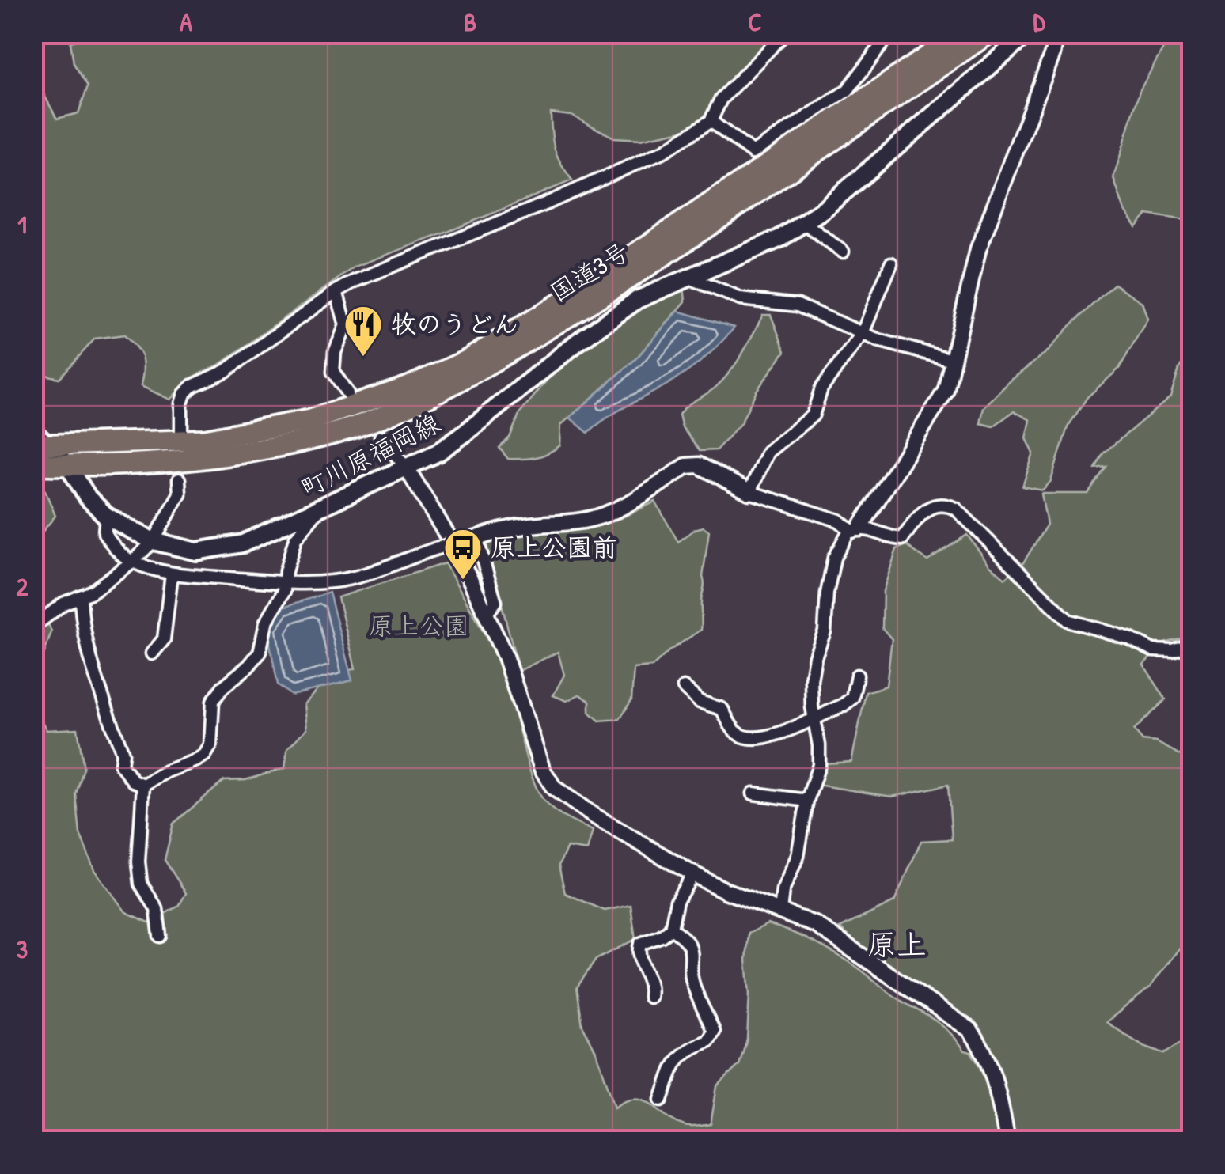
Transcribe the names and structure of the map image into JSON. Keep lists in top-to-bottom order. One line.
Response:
{"streets":{"highway":["国道3号"],"main road":["町川原福岡線"]},"crossings":[["国道3号","町川原福岡線"]],"districts":["原上"],"parks":["原上公園"],"places":{"restaurant":["牧のうどん"],"bus stop":["原上公園前"]},"grid":{"columns":["A","B","C","D"],"rows":["1","2","3"]}}
